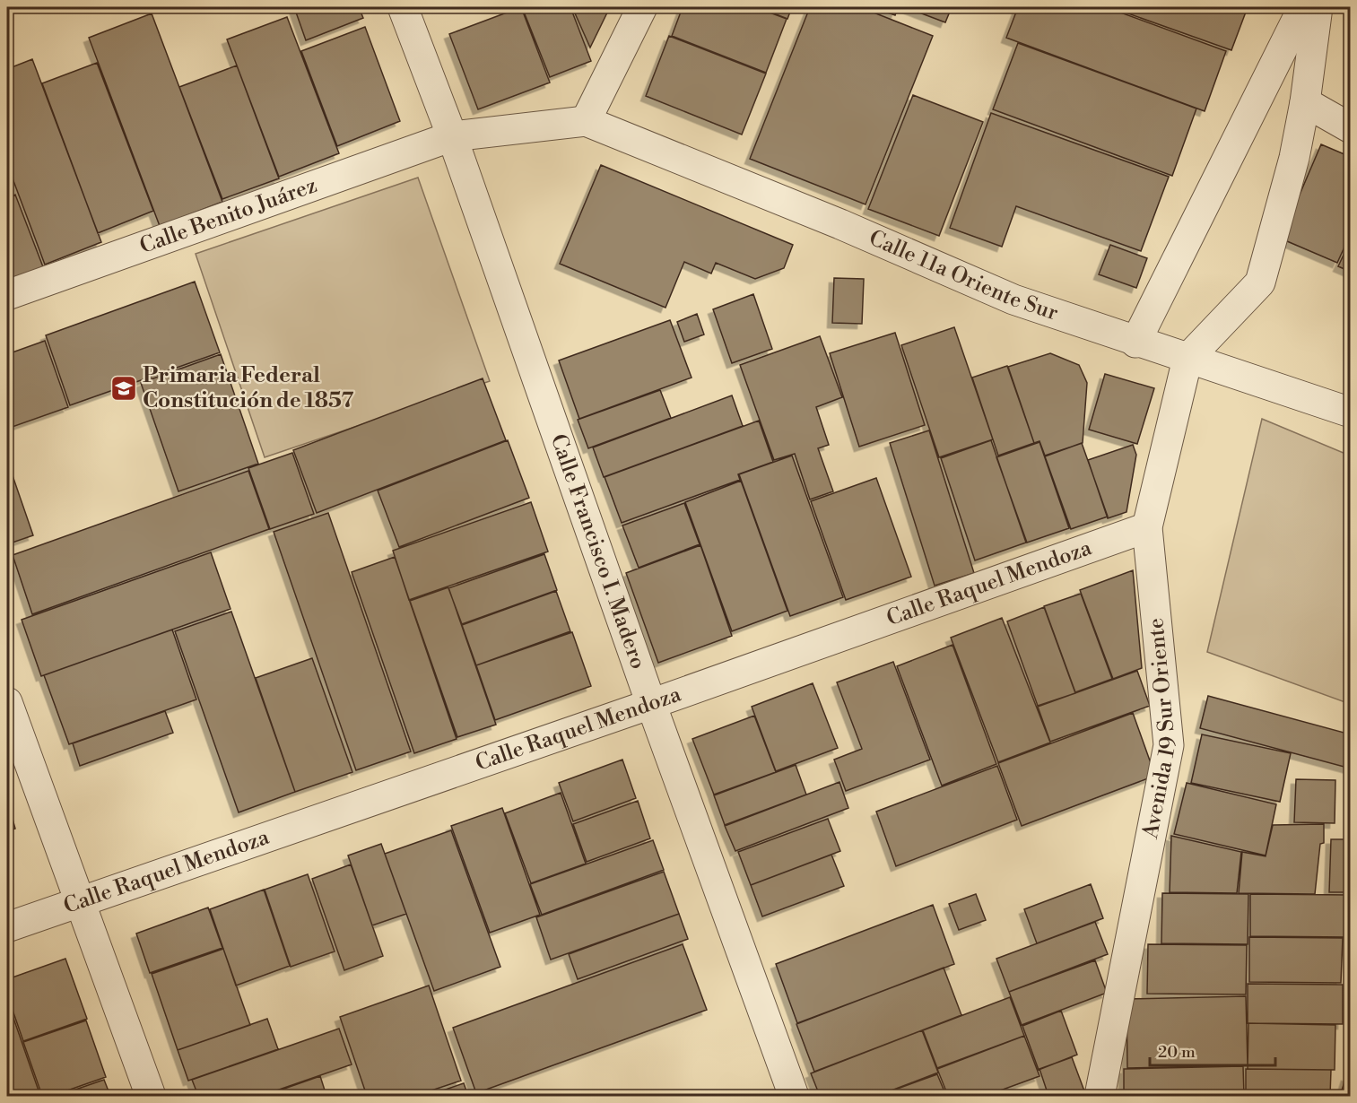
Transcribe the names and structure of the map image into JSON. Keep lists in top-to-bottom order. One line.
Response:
{"streets":{"street":["Calle Benito Juárez","Calle 11a Oriente Sur","Calle Francisco I. Madero","Calle Raquel Mendoza","Avenida 19 Sur Oriente"]},"crossings":[["Calle Benito Juárez","Calle Francisco I. Madero"],["Calle 11a Oriente Sur","Avenida 19 Sur Oriente"],["Calle Francisco I. Madero","Calle Raquel Mendoza"],["Calle Raquel Mendoza","Avenida 19 Sur Oriente"]],"places":{"school or university":["Primaria Federal Constitución de 1857"]},"scale_bar":"20 m"}
